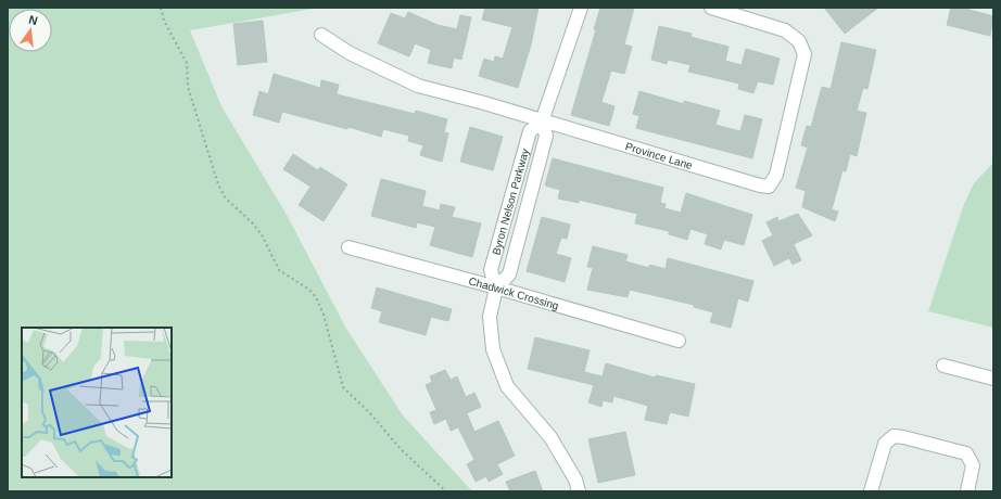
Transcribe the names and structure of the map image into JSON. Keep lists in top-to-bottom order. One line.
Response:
{"streets":{"street":["Province Lane","Byron Nelson Parkway","Chadwick Crossing"]},"crossings":[["Province Lane","Byron Nelson Parkway"],["Byron Nelson Parkway","Chadwick Crossing"]],"north":"top"}
